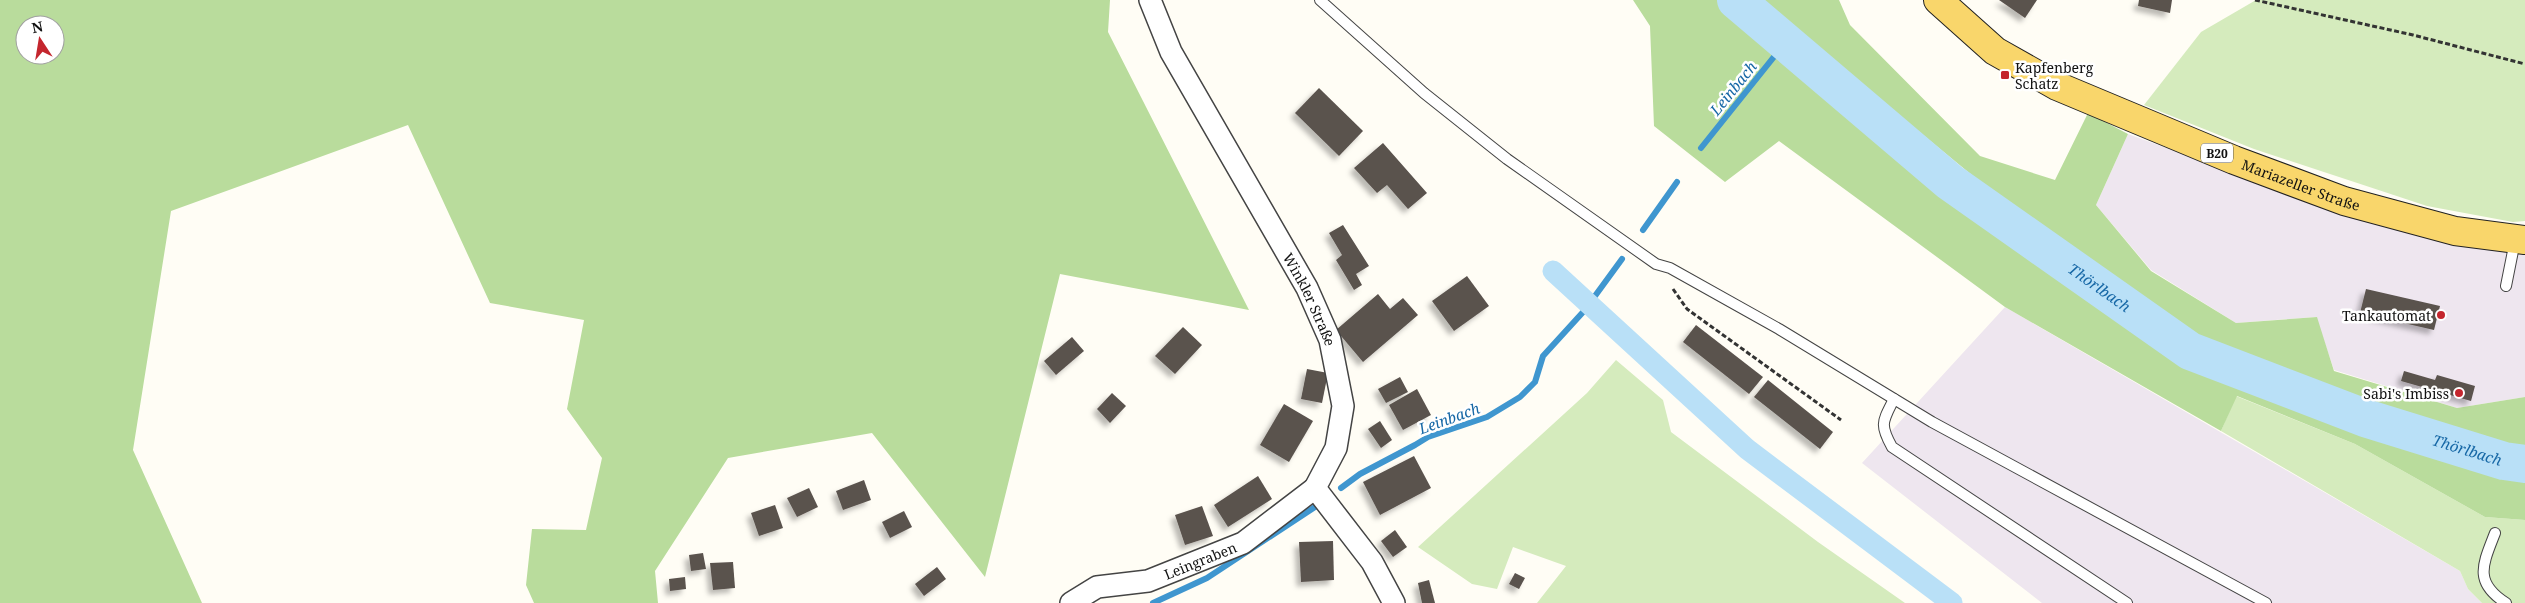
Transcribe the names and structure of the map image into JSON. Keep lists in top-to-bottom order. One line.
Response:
{"streets":{"main road":["B20","Mariazeller Straße"],"street":["Winkler Straße","Leingraben"]},"crossings":[["Winkler Straße","Leingraben"]],"water":["Leinbach","Thörlbach"],"places":{"transit":["Kapfenberg Schatz"],"other":["Tankautomat","Sabi's Imbiss"]},"north":"top"}
